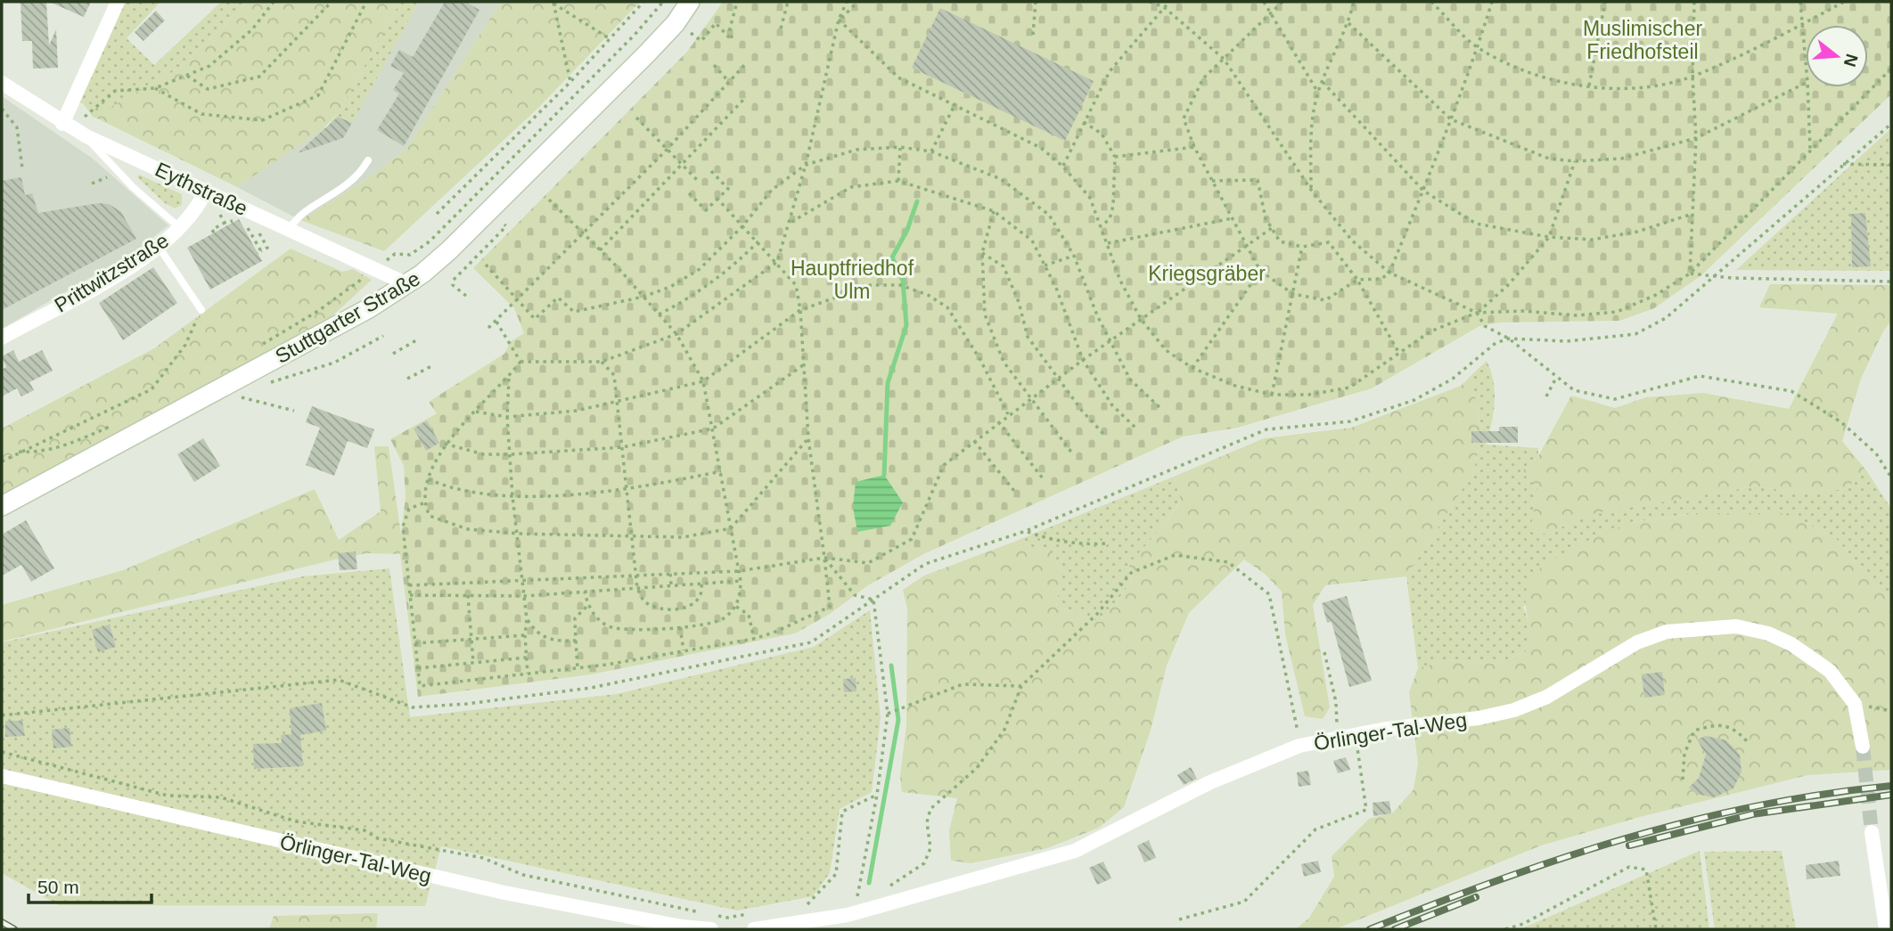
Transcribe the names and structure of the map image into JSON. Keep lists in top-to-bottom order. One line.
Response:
{"streets":{"main road":["Stuttgarter Straße"],"street":["Eythstraße","Prittwitzstraße","Örlinger-Tal-Weg"]},"crossings":[["Eythstraße","Prittwitzstraße"],["Eythstraße","Stuttgarter Straße"]],"parks":["Muslimischer Friedhofsteil","Hauptfriedhof Ulm","Kriegsgräber"],"scale_bar":"50 m","north":"right"}
